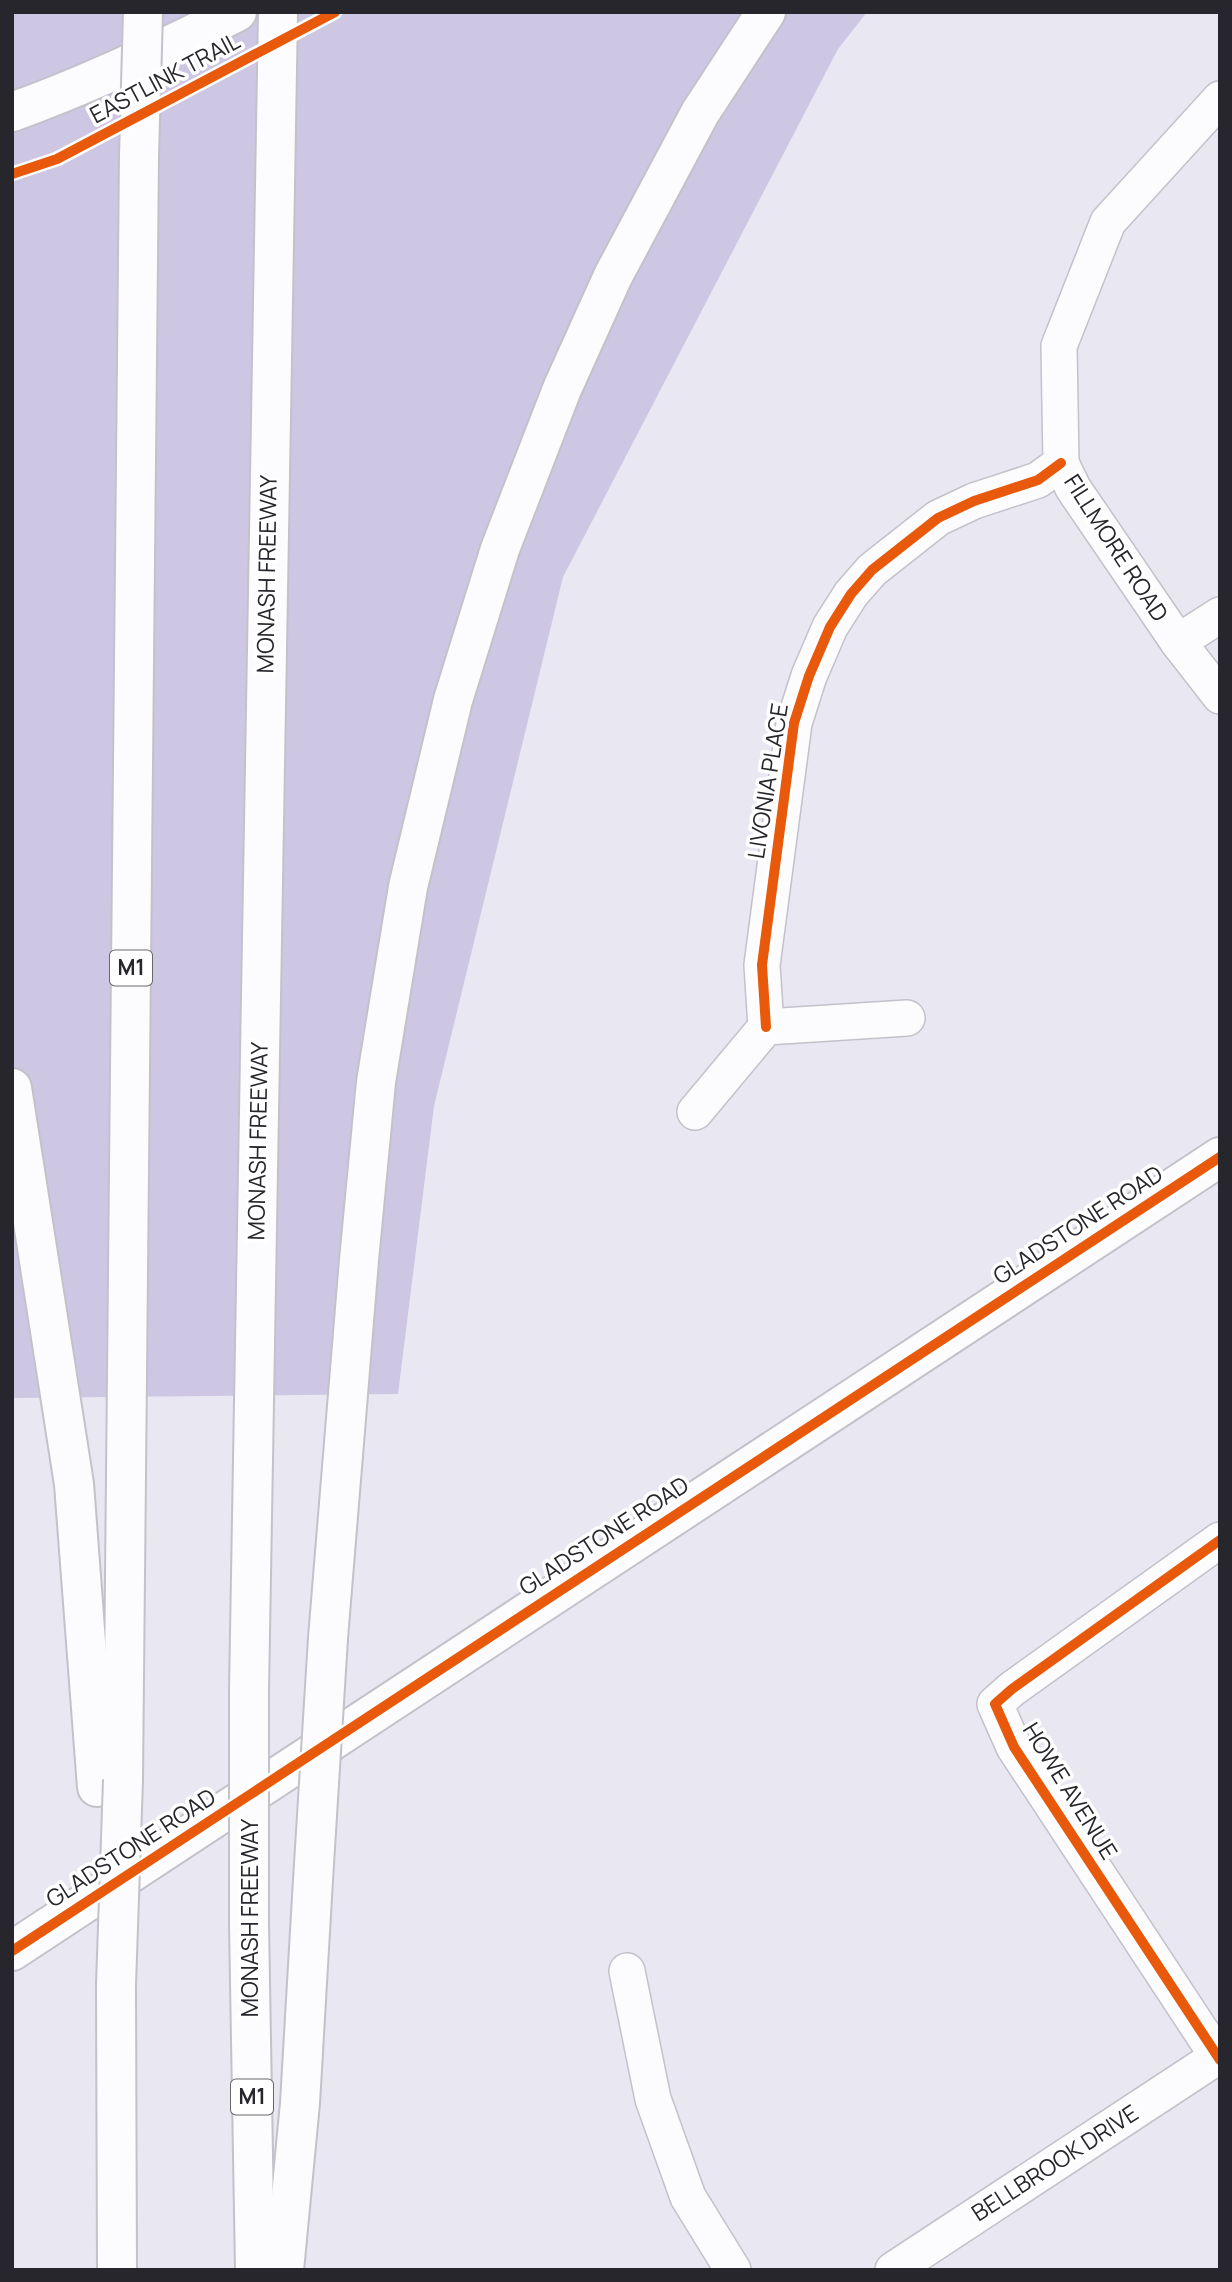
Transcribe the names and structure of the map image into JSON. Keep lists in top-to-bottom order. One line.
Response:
{"streets":{"main road":["MONASH FREEWAY","M1","GLADSTONE ROAD"],"street":["FILLMORE ROAD","LIVONIA PLACE","HOWE AVENUE","BELLBROOK DRIVE"],"cycle path":["EASTLINK TRAIL"]},"crossings":[["FILLMORE ROAD","LIVONIA PLACE"],["HOWE AVENUE","BELLBROOK DRIVE"]]}
